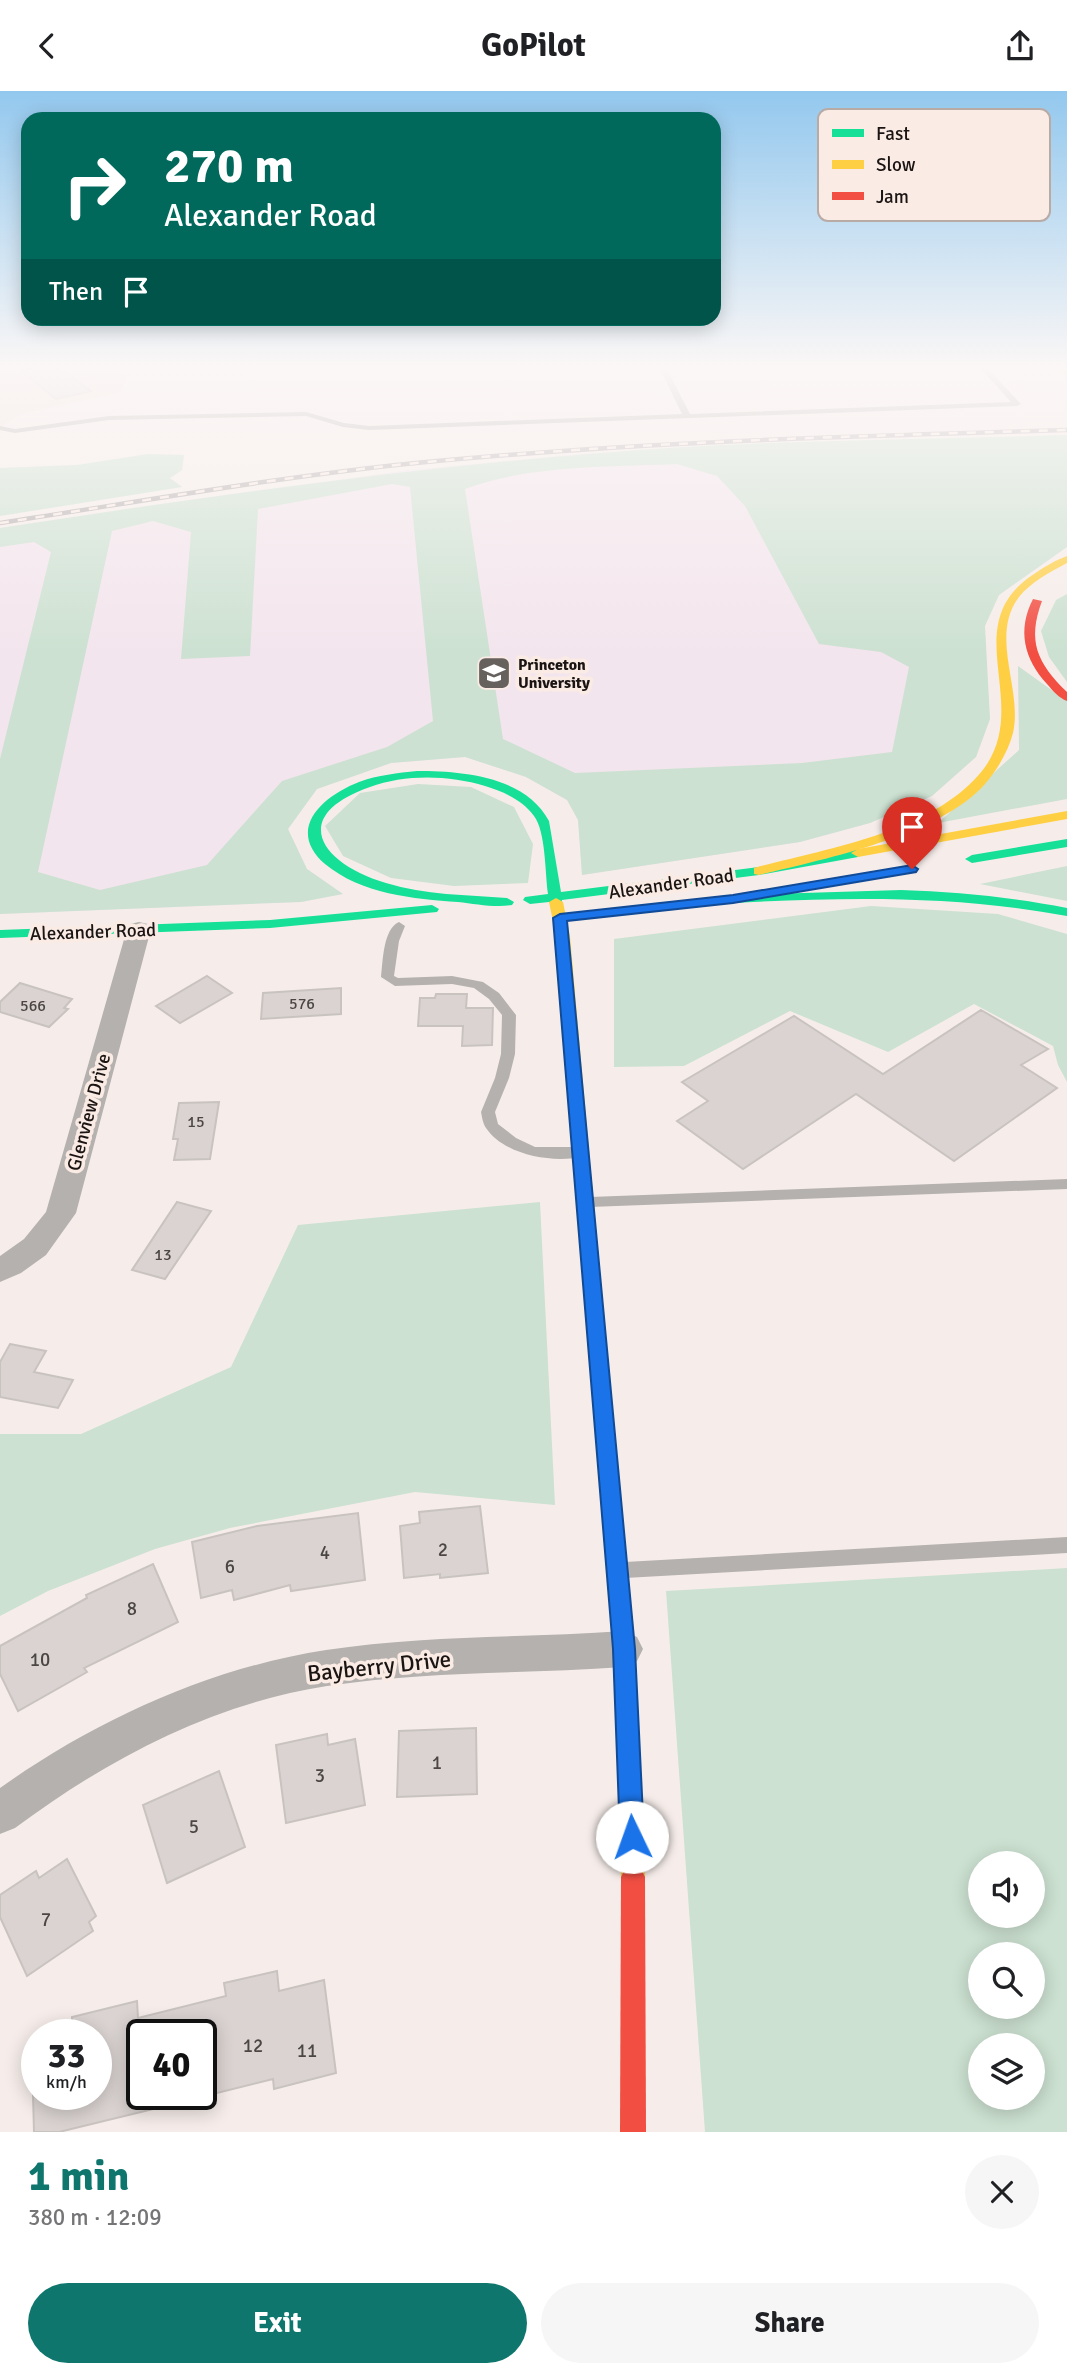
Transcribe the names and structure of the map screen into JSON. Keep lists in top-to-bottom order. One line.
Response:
{"streets":{"main road":["Alexander Road"],"street":["Glenview Drive","Bayberry Drive"]},"crossings":[["Alexander Road","Glenview Drive"]],"places":{"school or university":["Princeton University"]},"house_numbers":["576","566","15","13","2","4","6","8","10","1","3","5","7","12","11"],"legend":["Fast","Slow","Jam"],"page":{"header":"GoPilot","turn":["270 m","Alexander Road"],"then":"Then","speed":"33 km/h","limit":"40","heading":["1 min","380 m · 12:09"],"buttons":["Exit","Share"]}}
